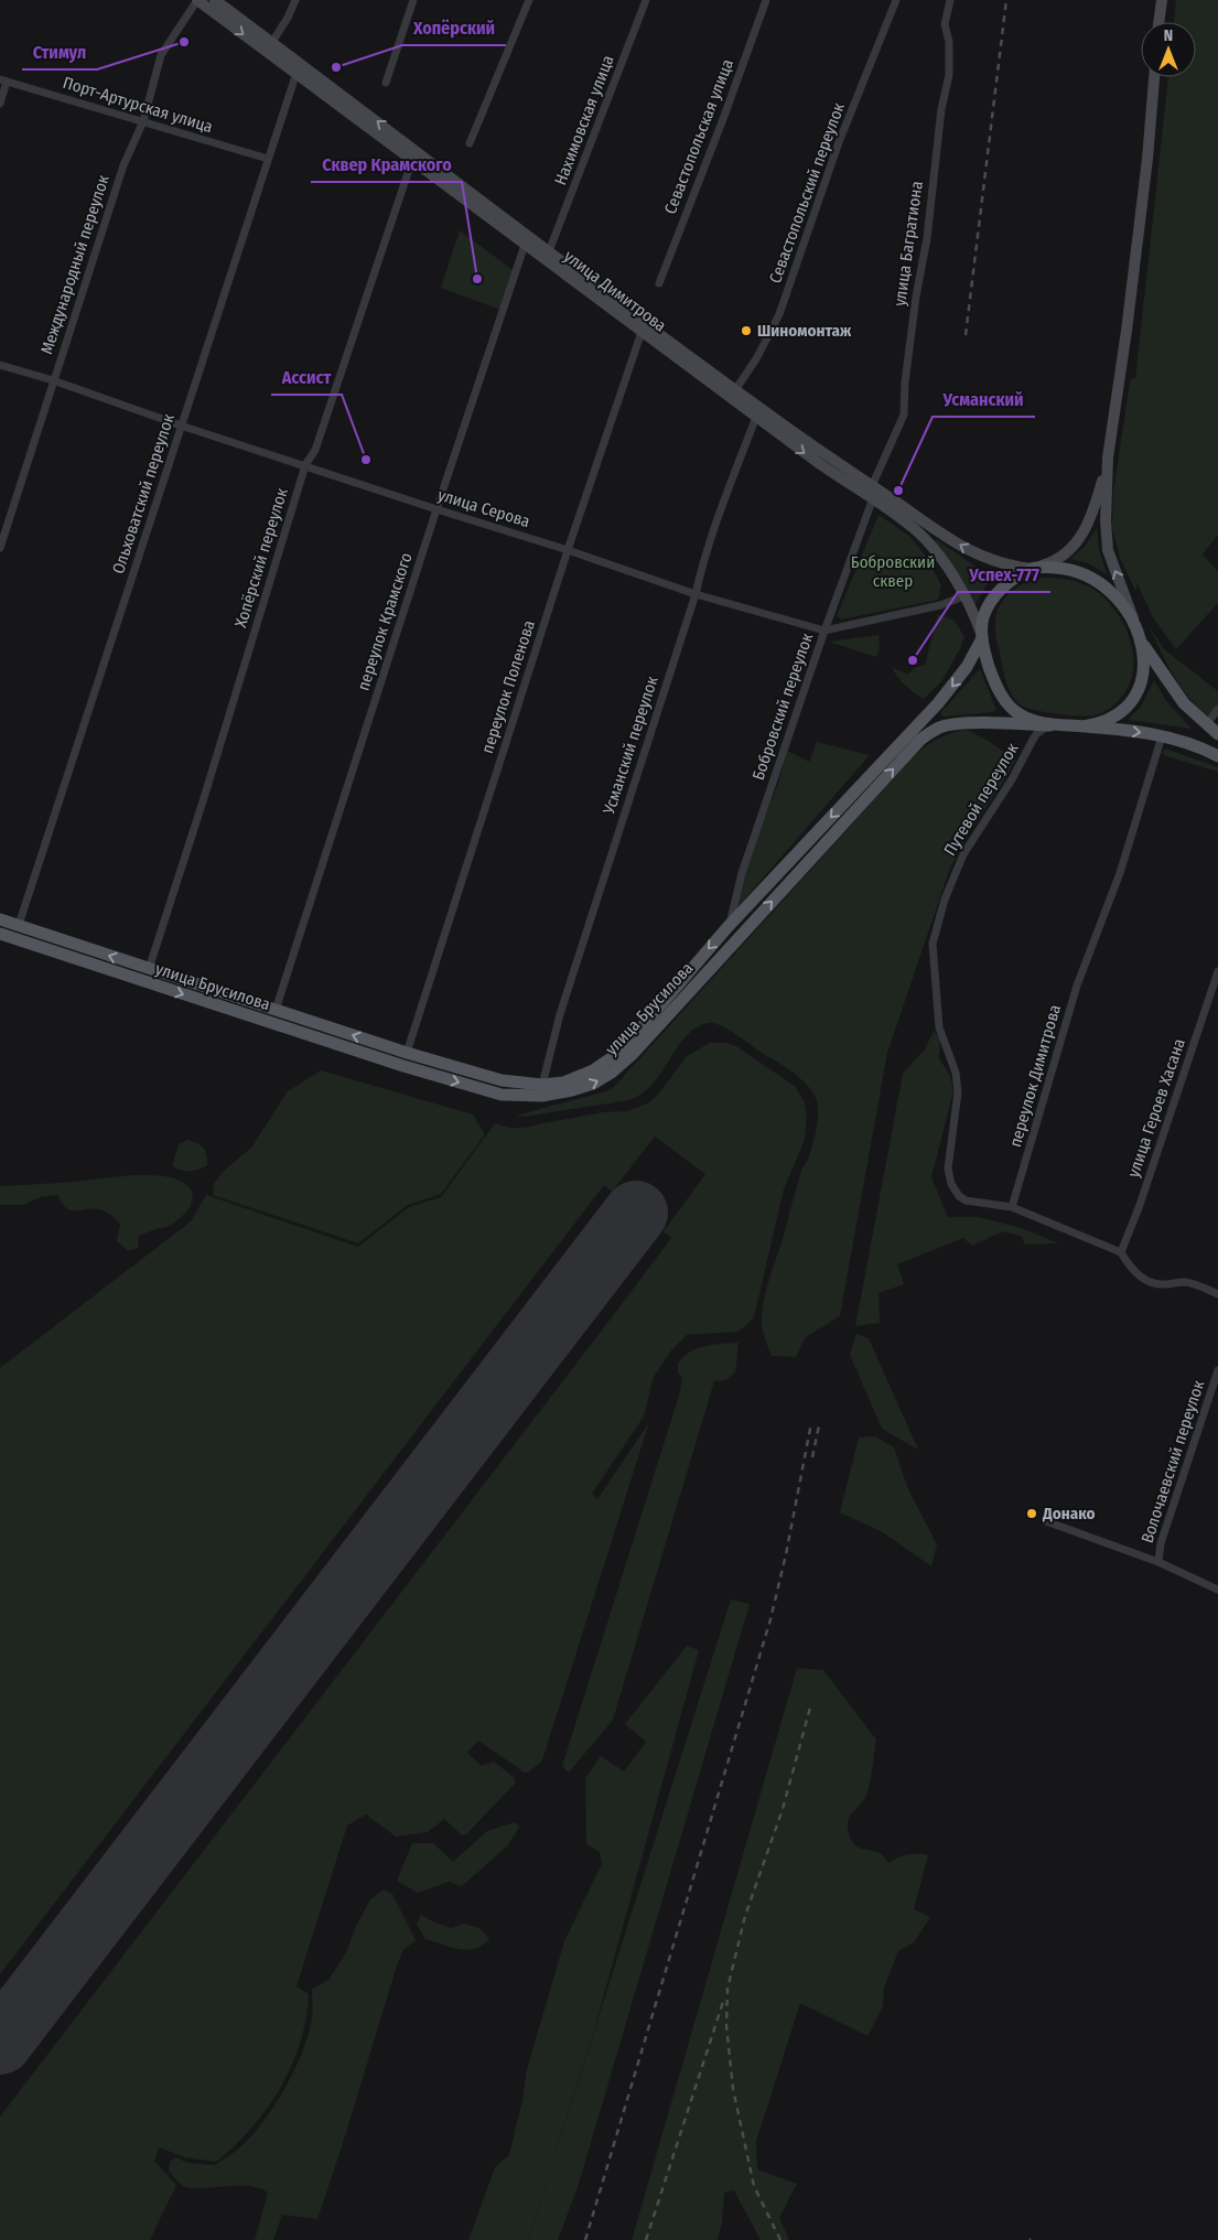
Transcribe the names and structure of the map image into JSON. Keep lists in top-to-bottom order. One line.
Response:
{"streets":{"main road":["улица Димитрова","улица Брусилова"],"street":["Порт-Артурская улица","Нахимовская улица","Севастопольская улица","Севастопольский переулок","улица Багратиона","Международный переулок","Ольховатский переулок","улица Серова","Хопёрский переулок","переулок Крамского","переулок Поленова","Бобровский переулок","Усманский переулок","Путевой переулок","переулок Димитрова","улица Героев Хасана","Волочаевский переулок"]},"crossings":[["Порт-Артурская улица","Международный переулок"],["Порт-Артурская улица","Ольховатский переулок"],["Нахимовская улица","улица Димитрова"],["Севастопольский переулок","улица Димитрова"],["улица Багратиона","улица Димитрова"],["Международный переулок","улица Димитрова"],["Международный переулок","улица Серова"],["улица Димитрова","Ольховатский переулок"],["улица Димитрова","улица Серова"],["улица Димитрова","Хопёрский переулок"],["улица Димитрова","переулок Крамского"],["улица Димитрова","переулок Поленова"],["улица Димитрова","Бобровский переулок"],["улица Димитрова","Усманский переулок"],["улица Димитрова","Путевой переулок"],["улица Димитрова","улица Брусилова"],["улица Димитрова","переулок Димитрова"],["Ольховатский переулок","улица Серова"],["Ольховатский переулок","улица Брусилова"],["улица Серова","Хопёрский переулок"],["улица Серова","переулок Крамского"],["улица Серова","переулок Поленова"],["улица Серова","Бобровский переулок"],["улица Серова","Усманский переулок"],["Хопёрский переулок","улица Брусилова"],["переулок Крамского","улица Брусилова"],["переулок Поленова","улица Брусилова"],["Бобровский переулок","улица Брусилова"],["Усманский переулок","улица Брусилова"],["Путевой переулок","улица Брусилова"],["Путевой переулок","переулок Димитрова"]],"parks":["Бобровский сквер"],"places":["Стимул","Хопёрский","Сквер Крамского","Шиномонтаж","Ассист","Усманский","Успех-777","Донако"],"north":"top"}
